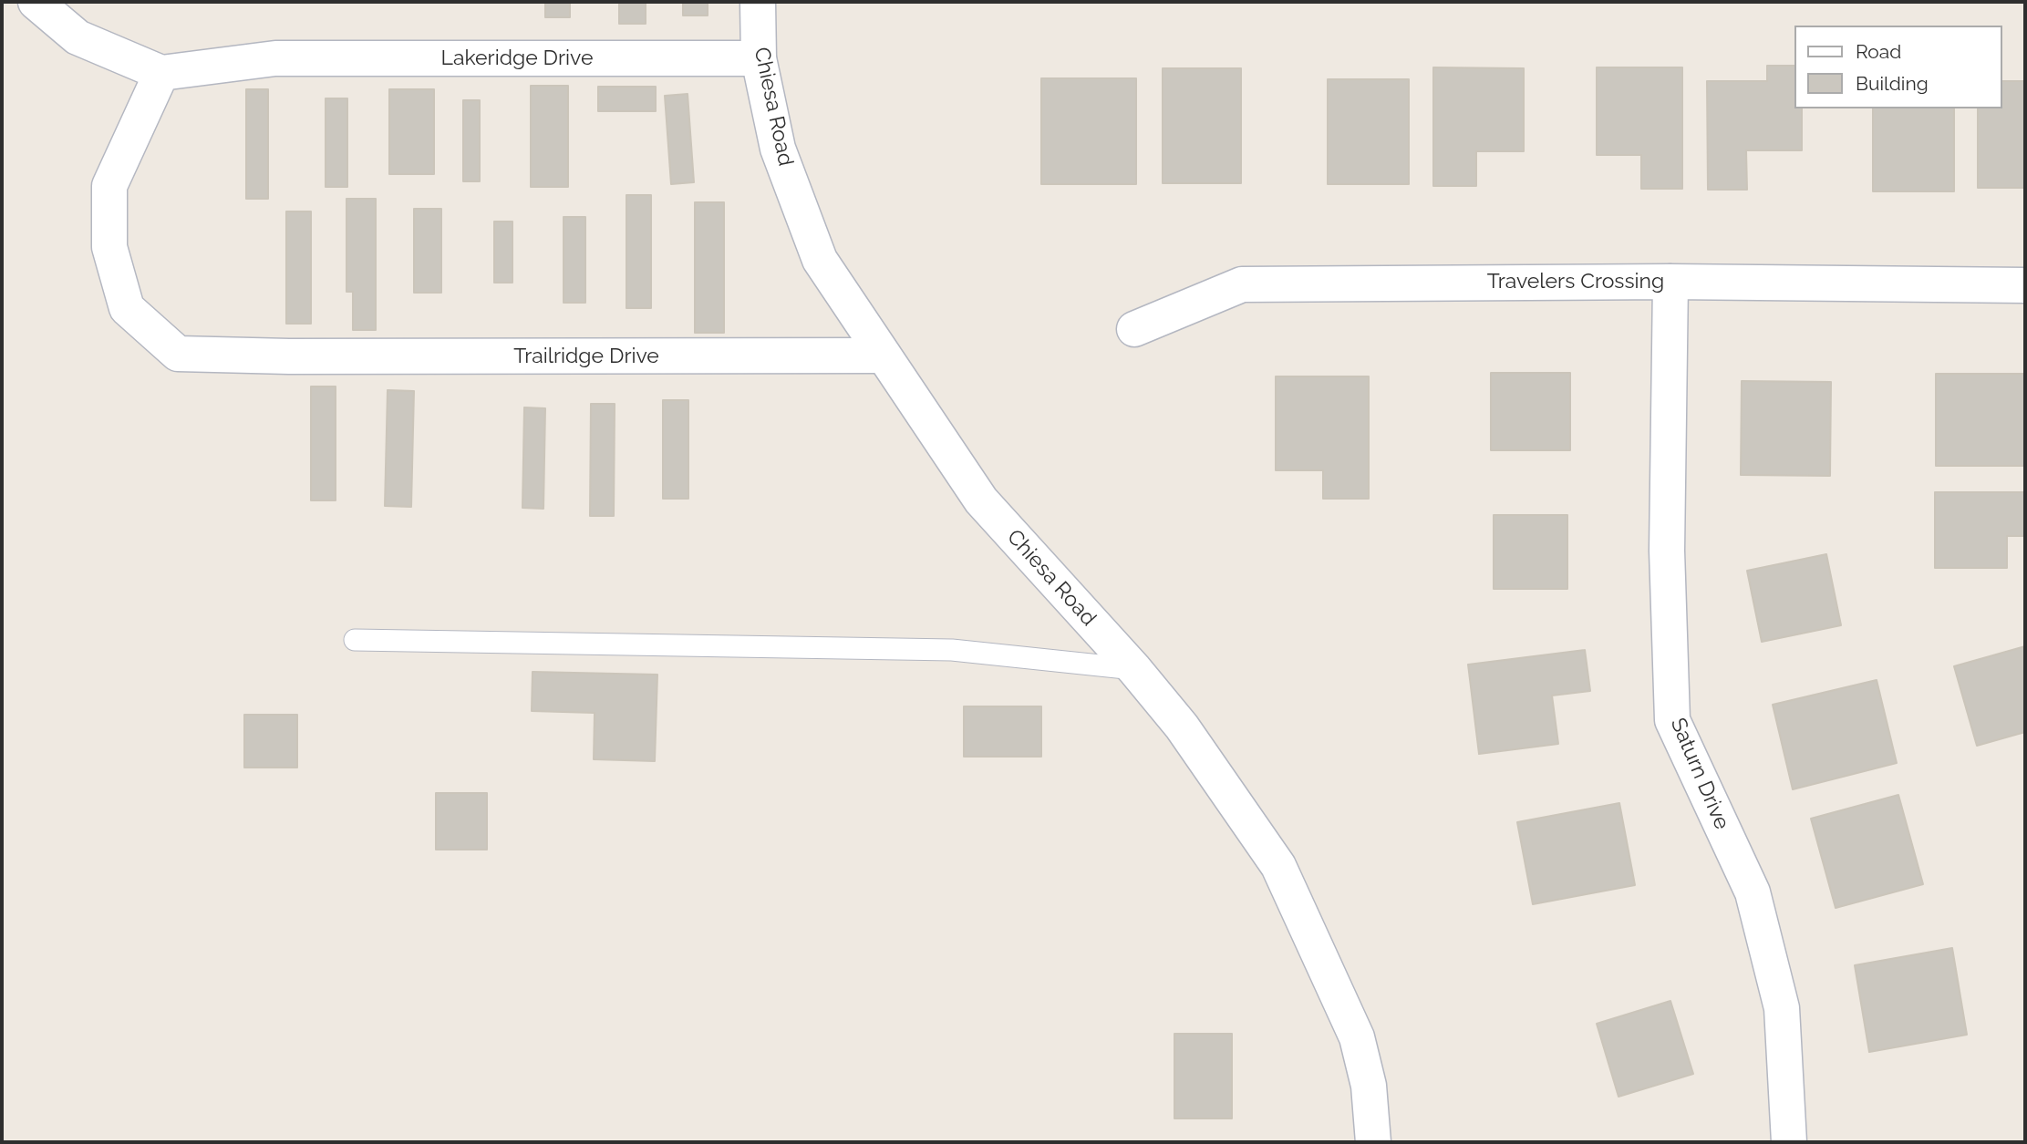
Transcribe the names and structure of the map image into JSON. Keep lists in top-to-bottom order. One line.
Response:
{"streets":{"street":["Lakeridge Drive","Chiesa Road","Travelers Crossing","Trailridge Drive","Saturn Drive"]},"crossings":[["Lakeridge Drive","Chiesa Road"],["Lakeridge Drive","Trailridge Drive"],["Chiesa Road","Trailridge Drive"],["Travelers Crossing","Saturn Drive"]],"legend":["Road","Building"]}
